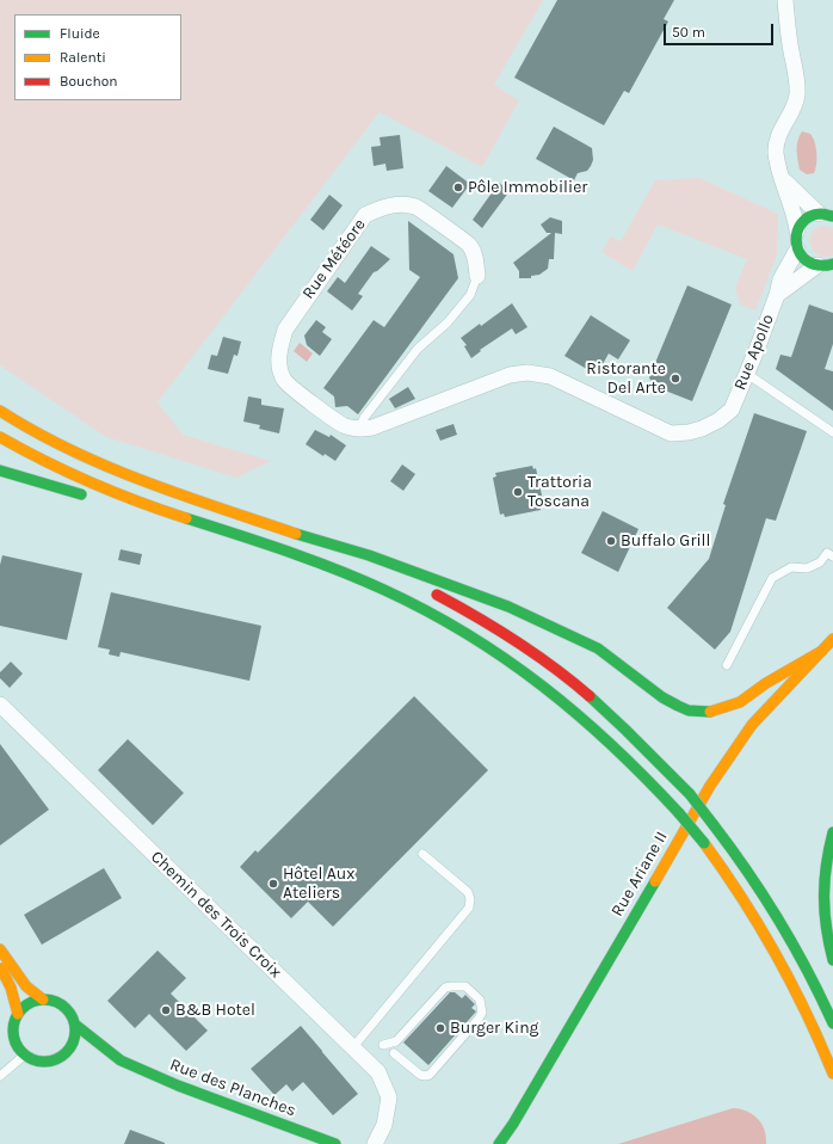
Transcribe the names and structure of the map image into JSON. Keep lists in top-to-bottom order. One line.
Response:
{"streets":{"main road":["Rue Ariane II","Rue des Planches"],"street":["Rue Météore","Rue Apollo","Chemin des Trois Croix"]},"crossings":[["Rue Météore","Rue Apollo"]],"places":["Pôle Immobilier","Ristorante Del Arte","Trattoria Toscana","Buffalo Grill","Hôtel Aux Ateliers","B&B Hotel","Burger King"],"legend":["Fluide","Ralenti","Bouchon"],"scale_bar":"50 m"}
